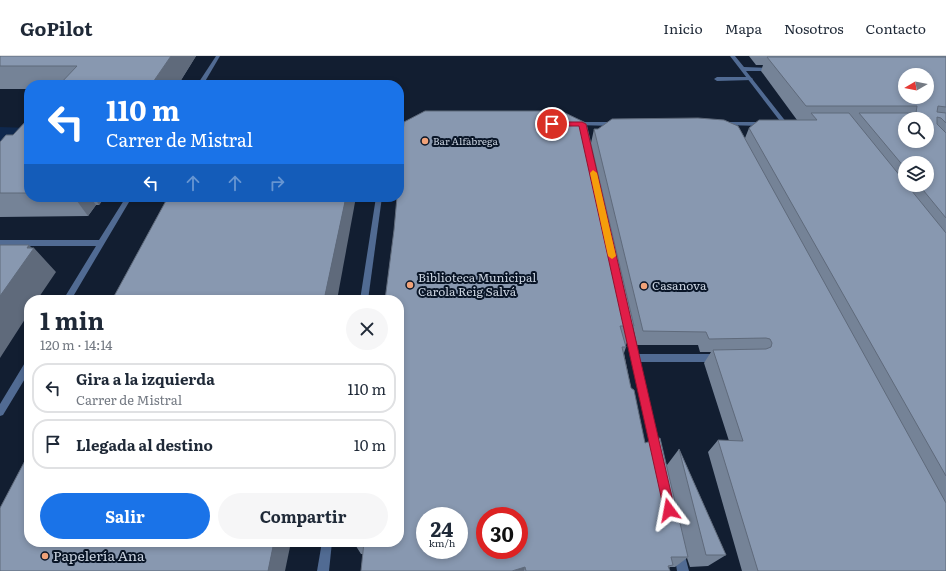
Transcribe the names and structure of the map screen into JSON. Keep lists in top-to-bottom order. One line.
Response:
{"places":["Bar Alfàbrega","Biblioteca Municipal Carola Reig Salvá","Casanova","Papelería Ana"],"north":"left","page":{"header":"GoPilot","nav":["Inicio","Mapa","Nosotros","Contacto"],"turn":["110 m","Carrer de Mistral"],"heading":["1 min","120 m · 14:14"],"list":[{"name":"Gira a la izquierda","note":"Carrer de Mistral","value":"110 m"},{"name":"Llegada al destino","value":"10 m"}],"buttons":["Salir","Compartir"],"speed":"24 km/h","limit":"30"}}
